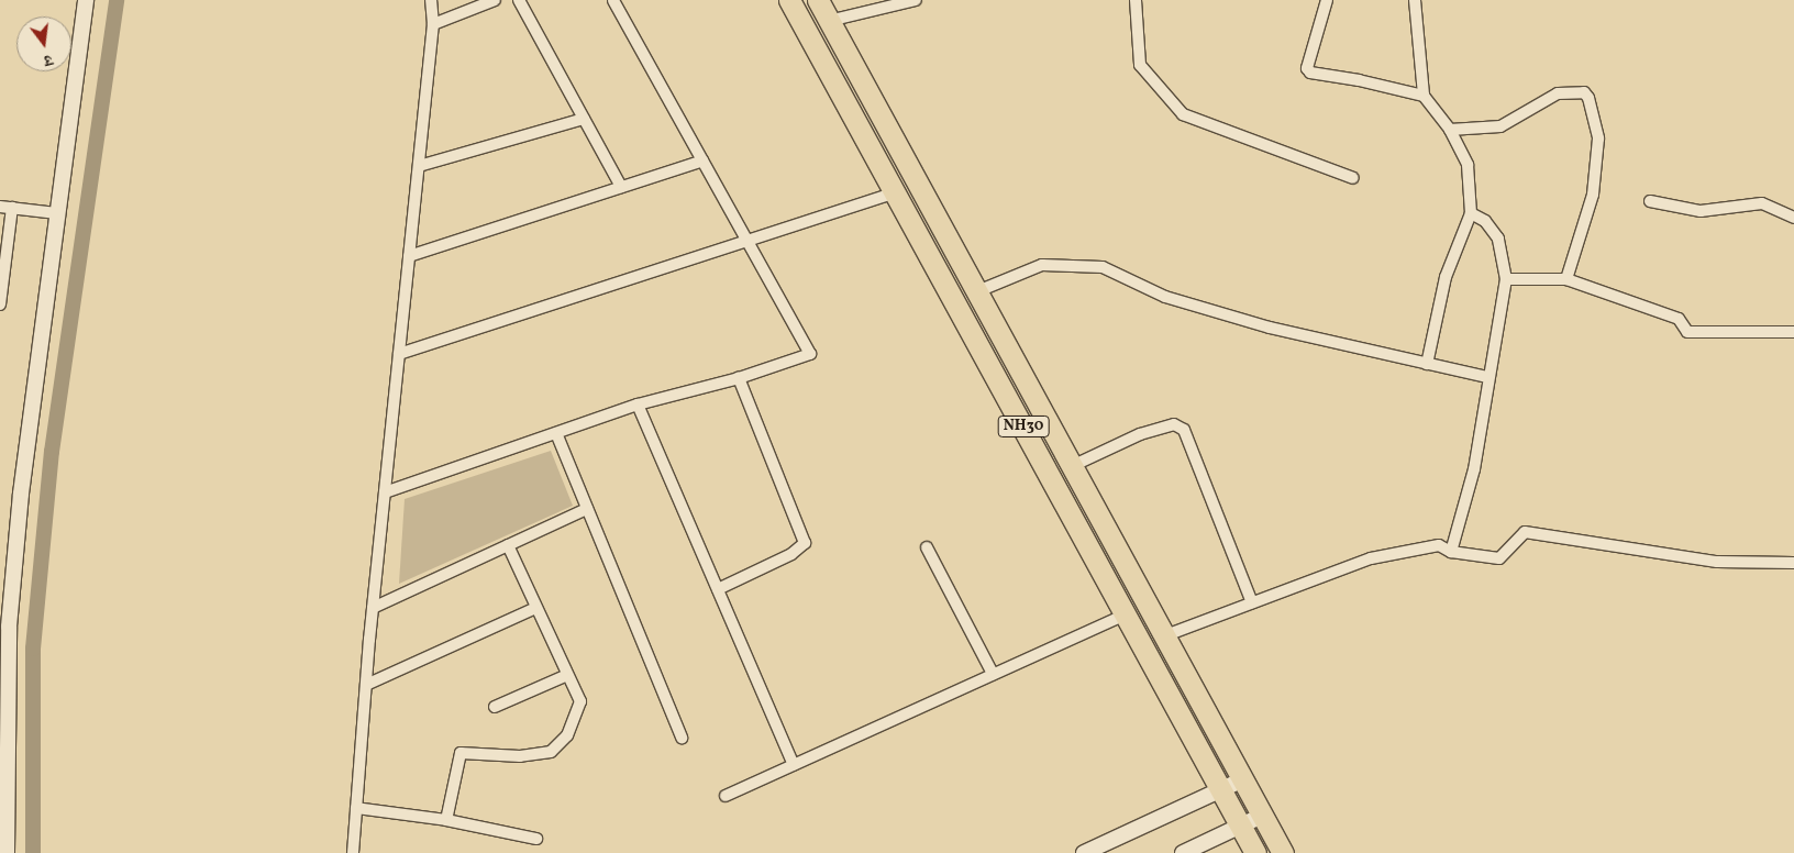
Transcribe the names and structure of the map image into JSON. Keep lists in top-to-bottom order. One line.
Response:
{"streets":{"highway":["NH30"]},"north":"bottom"}
